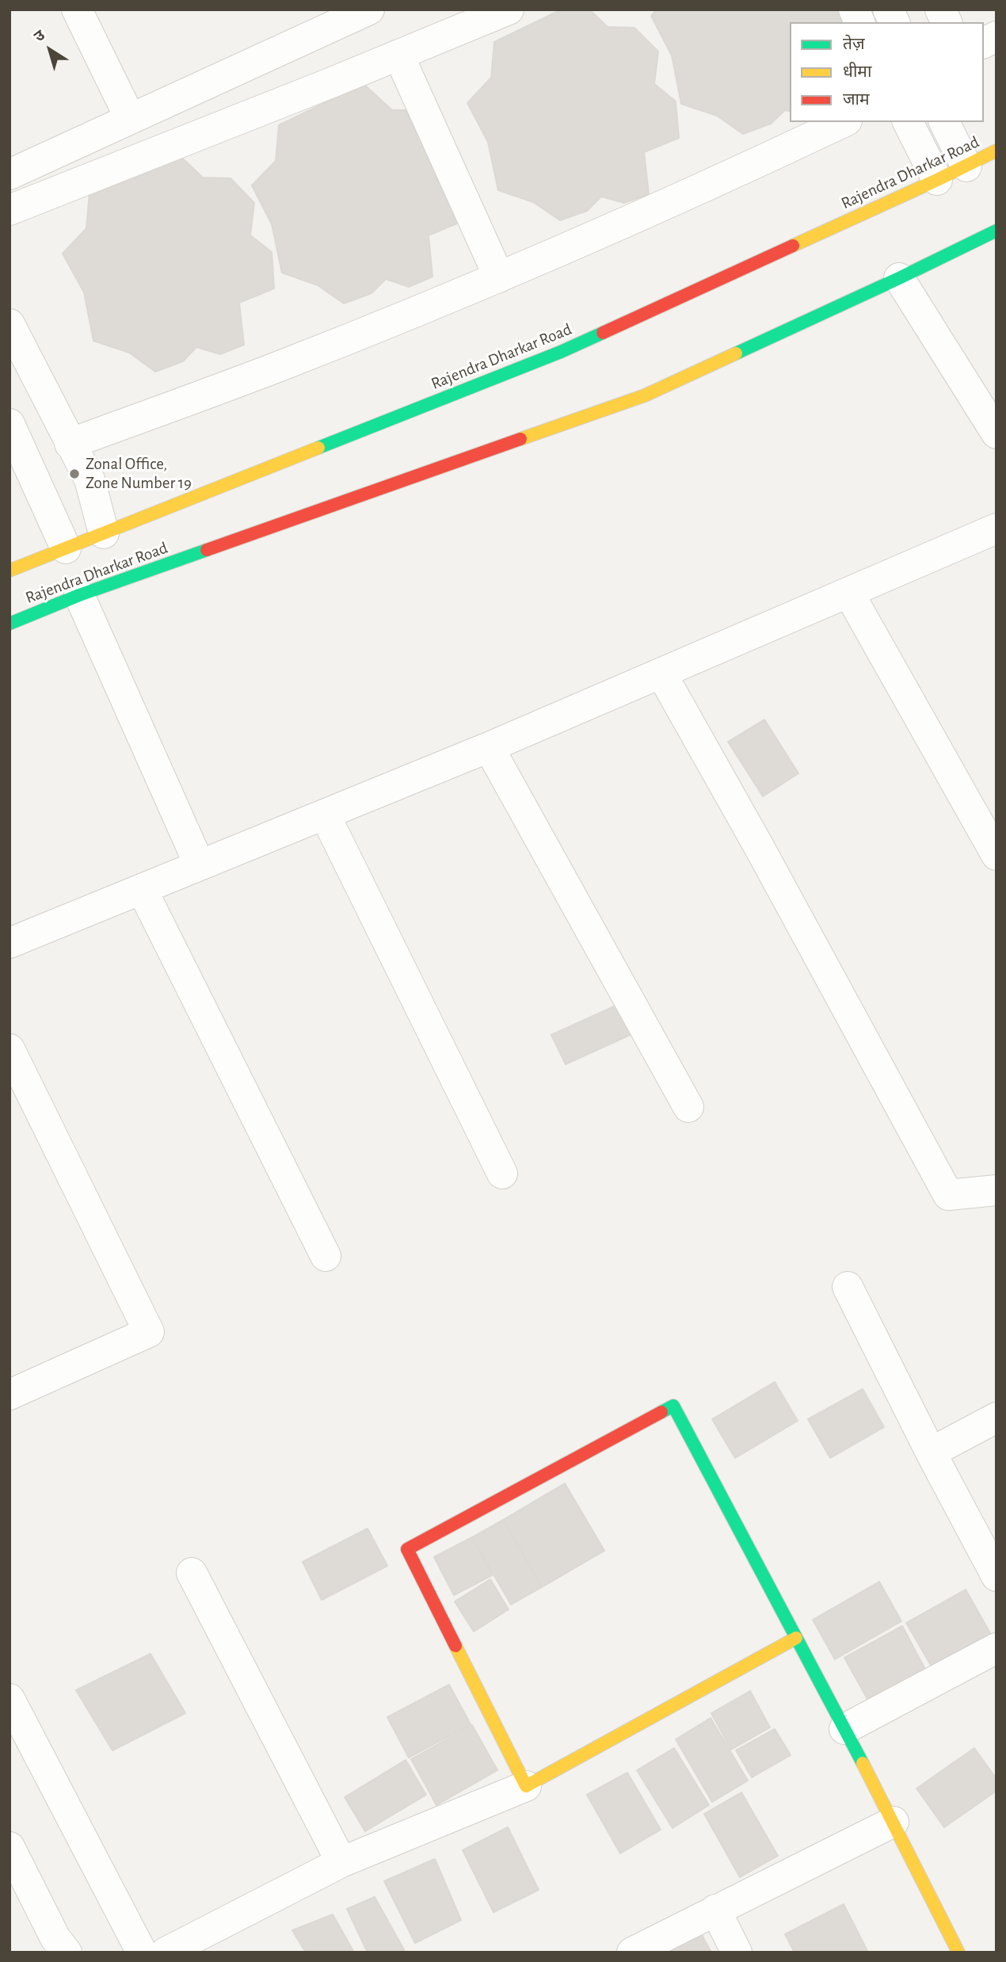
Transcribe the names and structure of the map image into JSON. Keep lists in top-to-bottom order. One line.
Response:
{"streets":{"main road":["Rajendra Dharkar Road"]},"places":["Zonal Office, Zone Number 19"],"legend":["तेज़","धीमा","जाम"],"north":"top left"}
